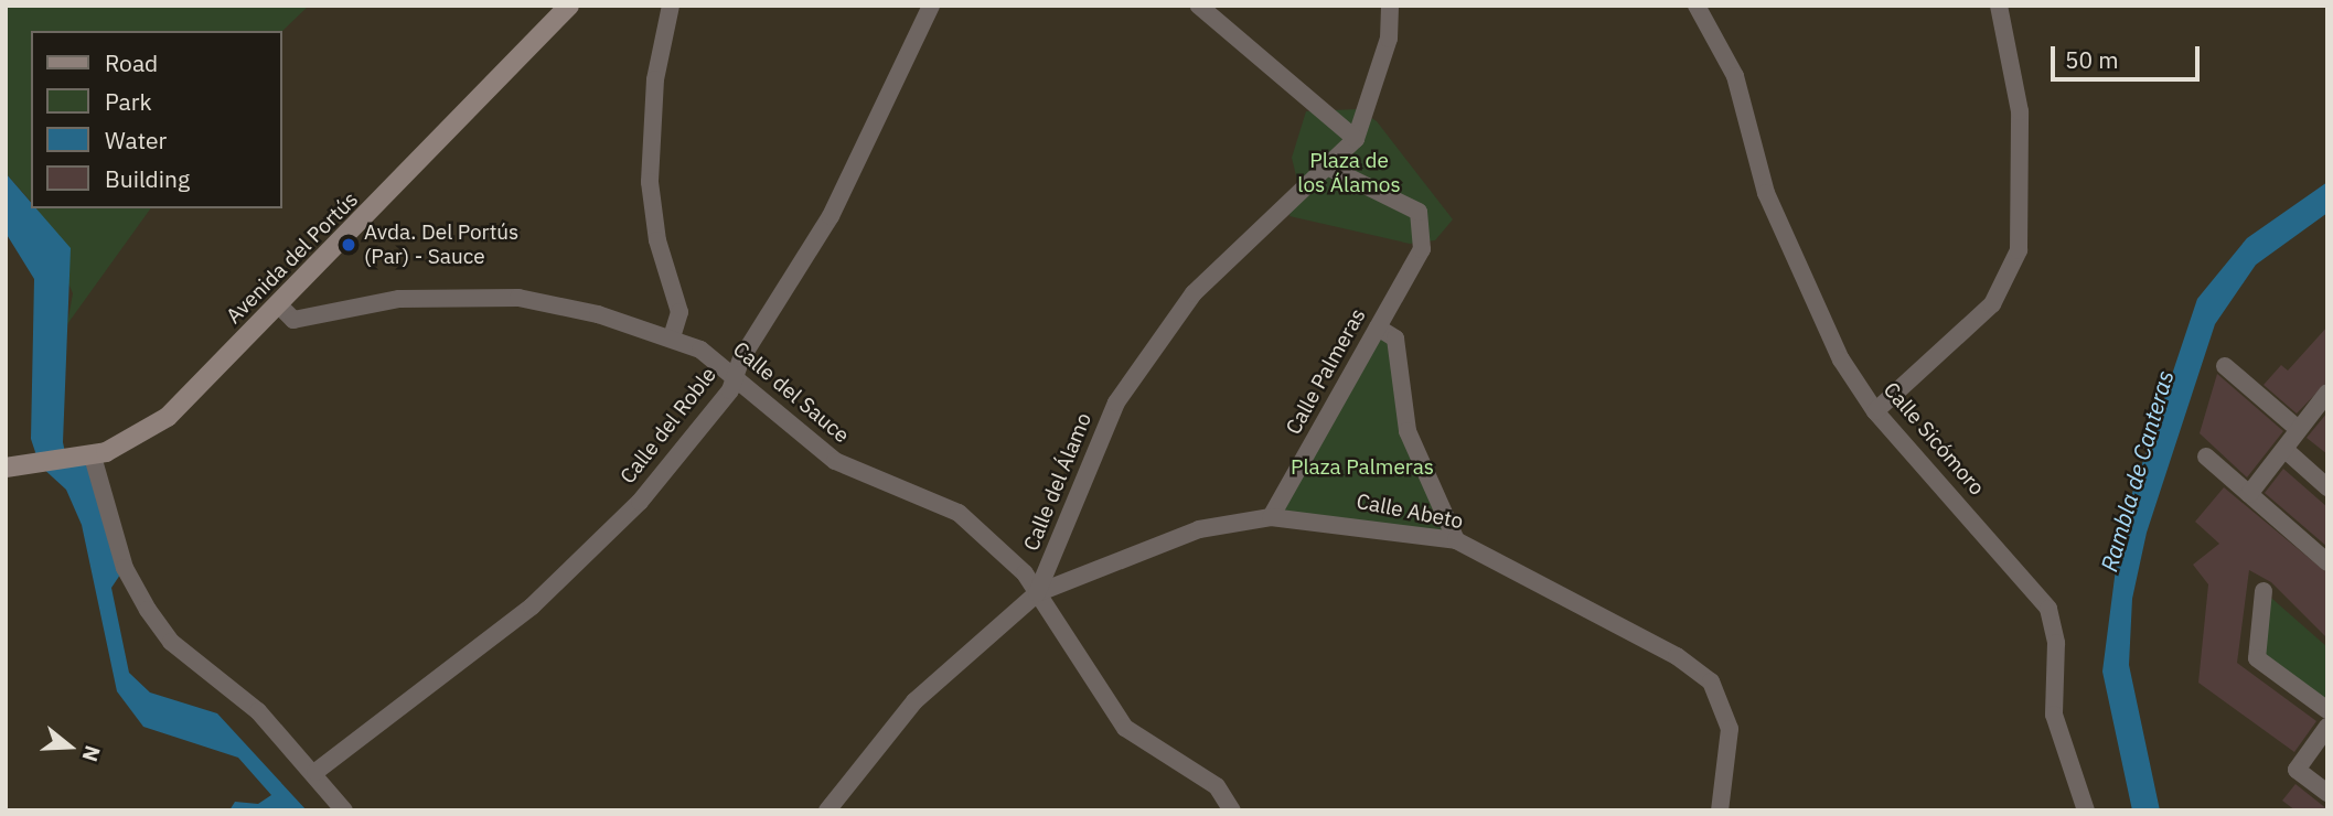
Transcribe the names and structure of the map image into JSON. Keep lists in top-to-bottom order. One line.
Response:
{"streets":{"main road":["Avenida del Portús"],"street":["Calle Palmeras","Calle del Sauce","Calle del Roble","Calle Sicómoro","Calle del Álamo","Calle Abeto"]},"crossings":[["Avenida del Portús","Calle del Sauce"],["Calle Palmeras","Calle del Álamo"],["Calle Palmeras","Calle Abeto"],["Calle del Sauce","Calle del Roble"],["Calle del Sauce","Calle del Álamo"],["Calle del Sauce","Calle Abeto"],["Calle del Álamo","Calle Abeto"]],"water":["Rambla de Canteras"],"parks":["Plaza de los Álamos","Plaza Palmeras"],"places":["Avda. Del Portús (Par) - Sauce"],"legend":["Road","Park","Water","Building"],"scale_bar":"50 m","north":"right"}
